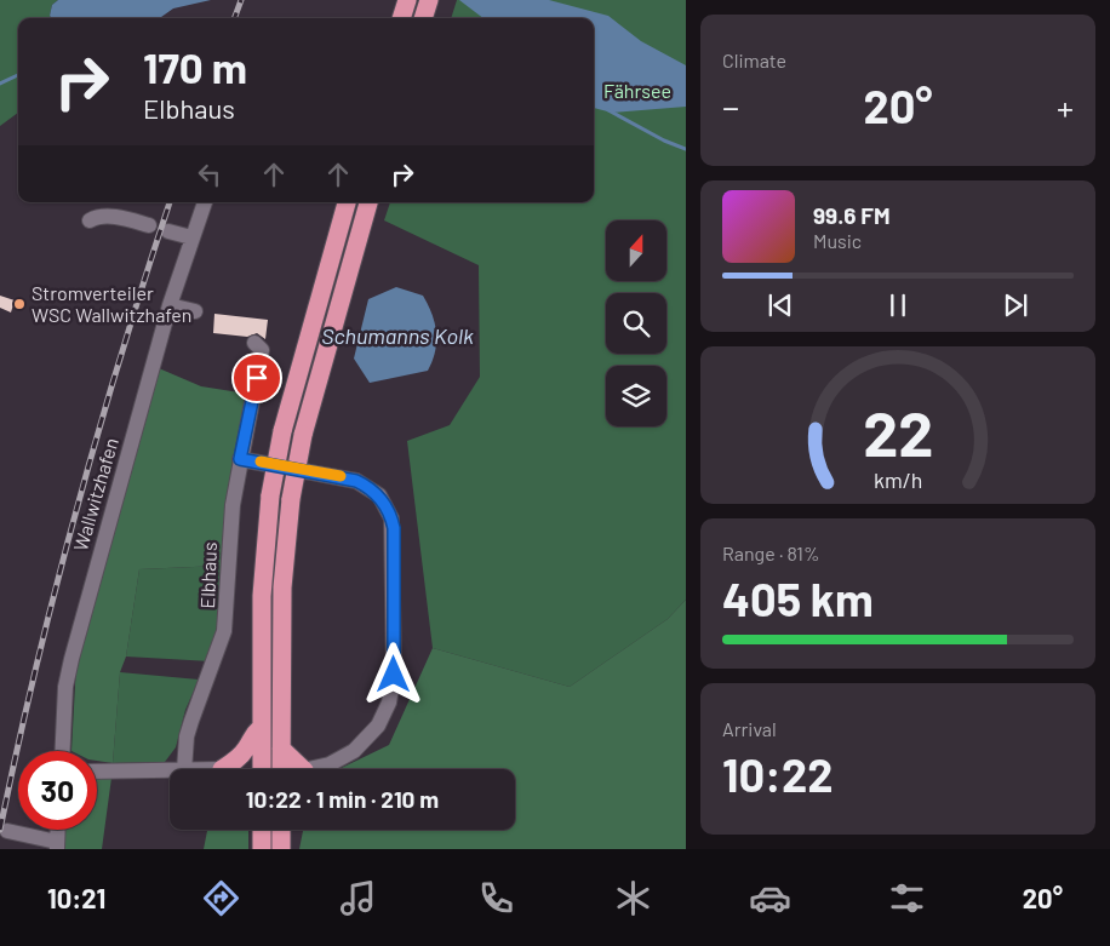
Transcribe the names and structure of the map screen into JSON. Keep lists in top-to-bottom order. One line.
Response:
{"streets":{"street":["Wallwitzhafen","Elbhaus"]},"water":["Schumanns Kolk"],"parks":["Fährsee"],"places":["Stromverteiler WSC Wallwitzhafen"],"north":"top","page":{"tile":["Climate",["Range · 81%","405 km"],["Arrival","10:22"]],"turn":["170 m","Elbhaus"],"heat":["−","20°","+"],"song":["99.6 FM","Music"],"limit":"30","trip":"10:22 · 1 min · 210 m","tabs":["10:21","20°"],"gauge":["22","km/h"]}}
